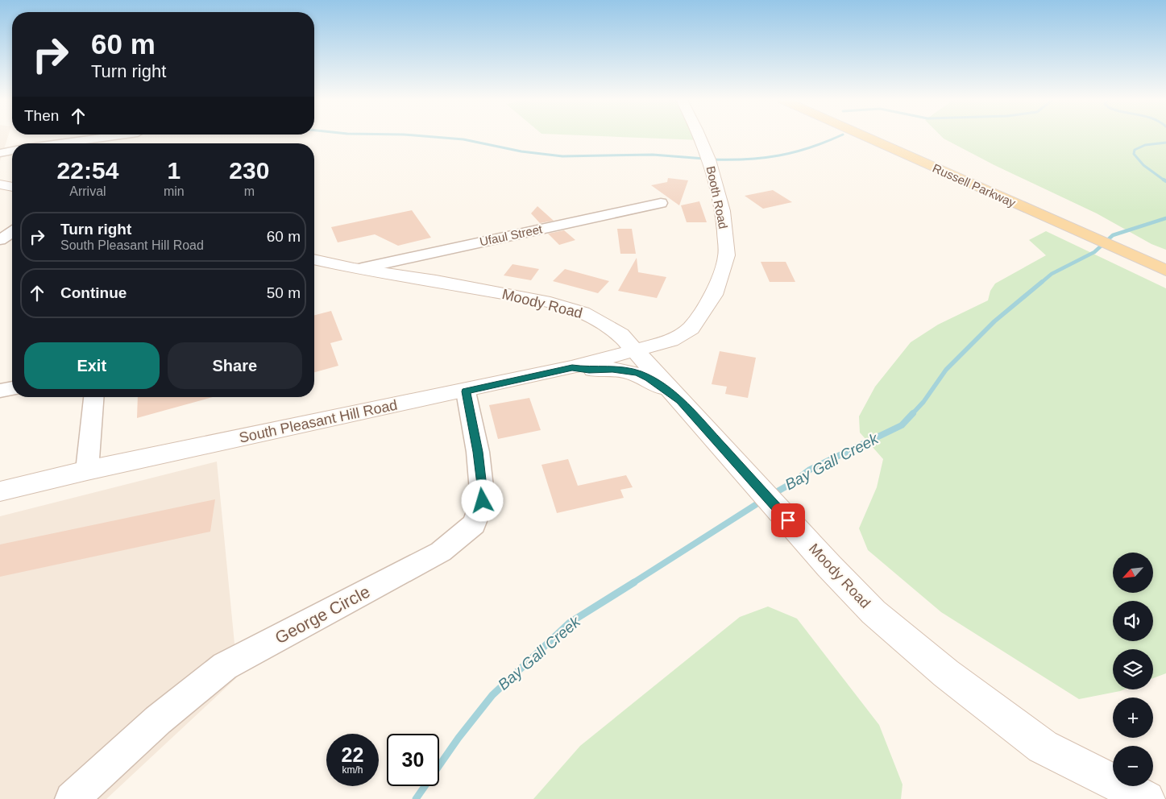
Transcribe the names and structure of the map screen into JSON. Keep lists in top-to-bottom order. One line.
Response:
{"streets":{"main road":["Russell Parkway"],"street":["Booth Road","Ufaul Street","Moody Road","South Pleasant Hill Road","George Circle"]},"crossings":[["Booth Road","Moody Road"],["Booth Road","South Pleasant Hill Road"],["Ufaul Street","Moody Road"],["Moody Road","South Pleasant Hill Road"],["South Pleasant Hill Road","George Circle"]],"water":["Bay Gall Creek"],"north":"bottom left","page":{"turn":["60 m","Turn right"],"then":"Then","eta":["22:54","Arrival","1","min","230","m"],"list":[{"name":"Turn right","note":"South Pleasant Hill Road","value":"60 m"},{"name":"Continue","value":"50 m"}],"buttons":["Exit","Share"],"map_buttons":["+","−"],"speed":"22 km/h","limit":"30"}}
